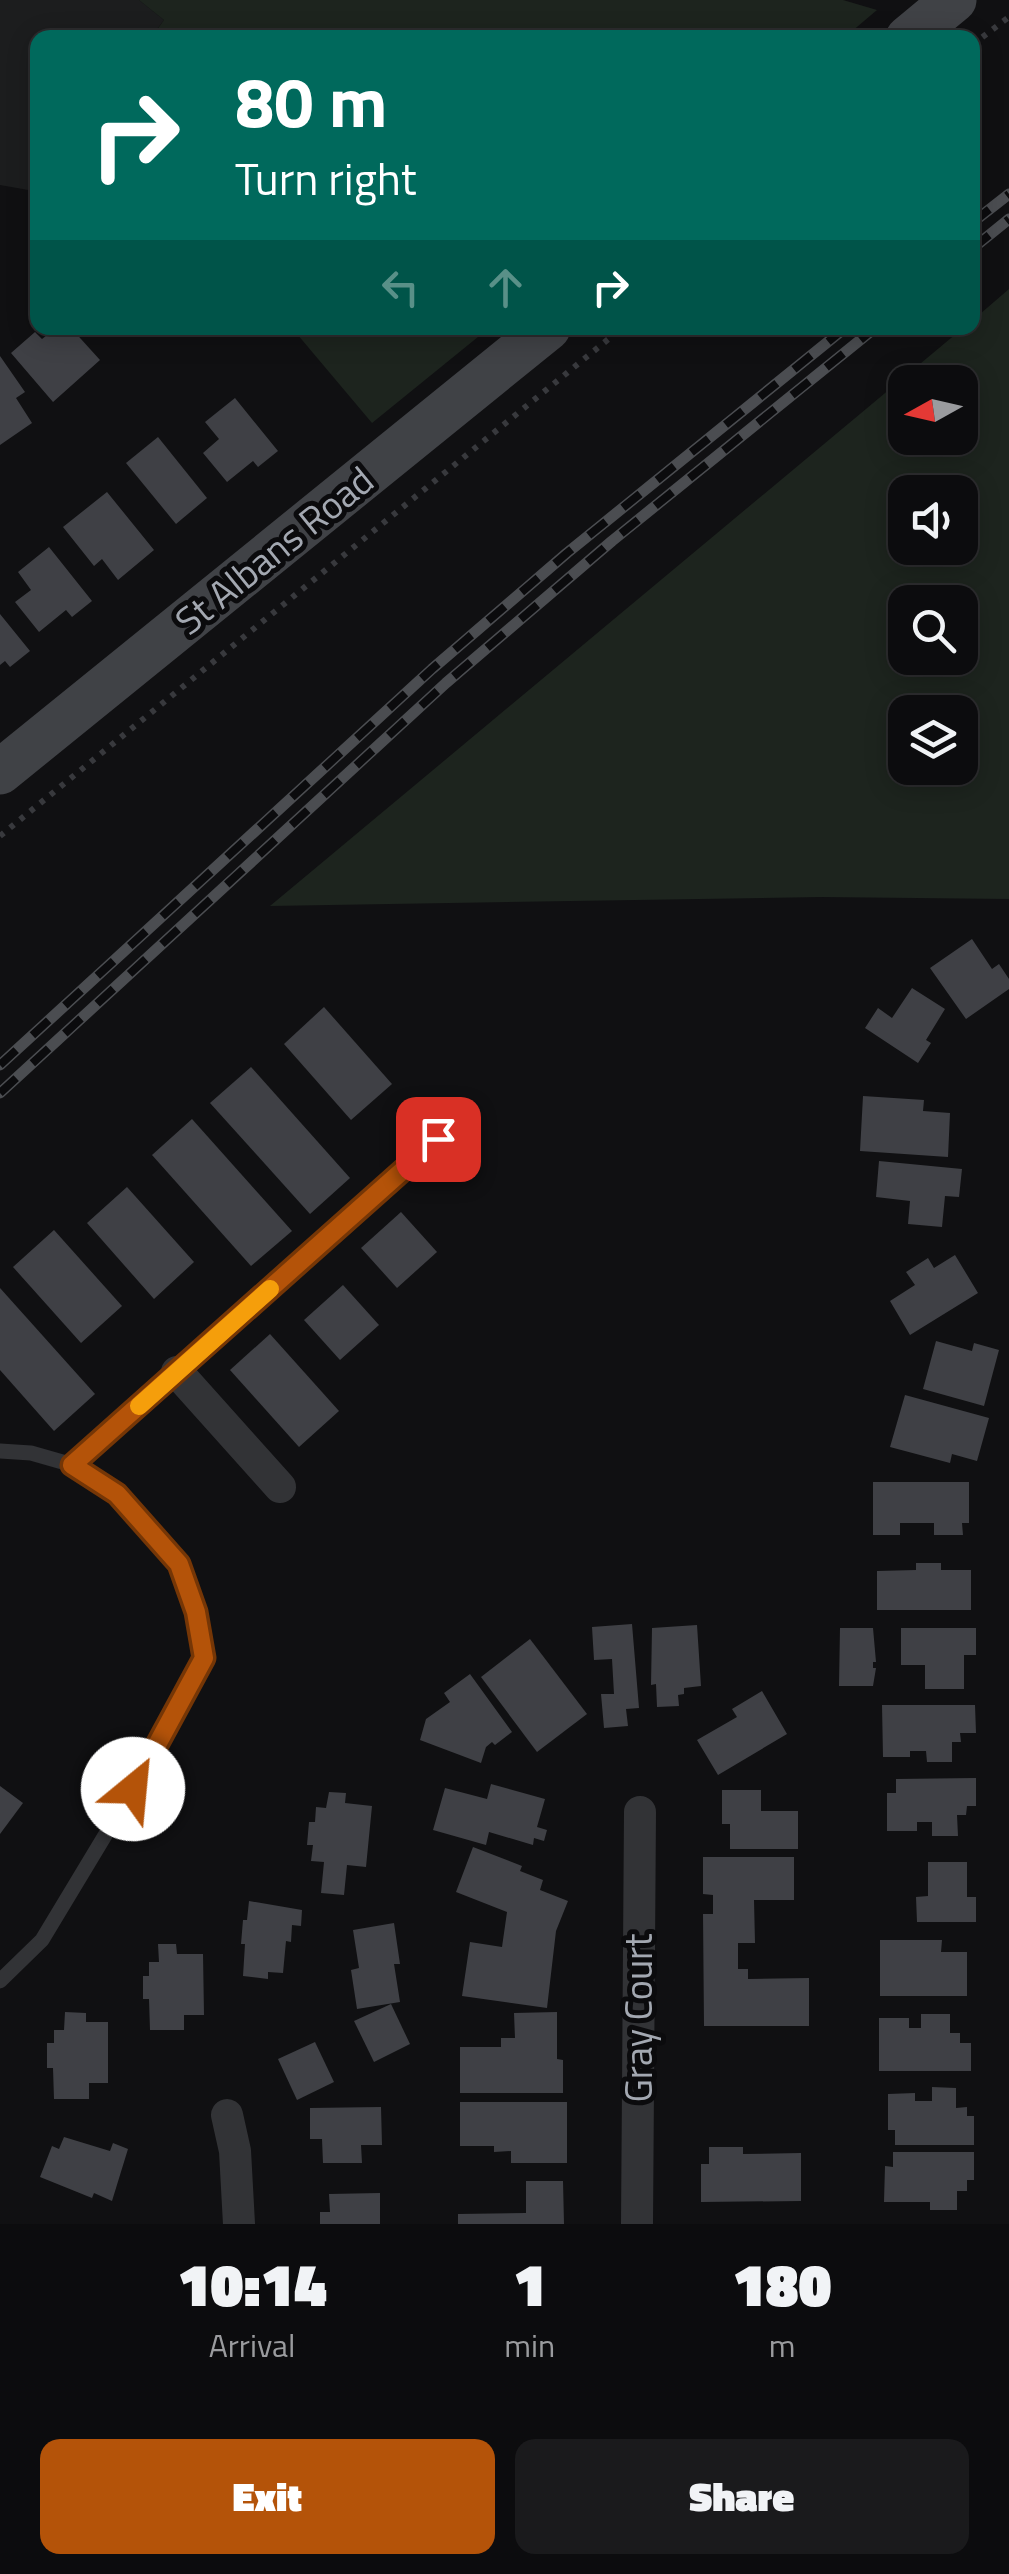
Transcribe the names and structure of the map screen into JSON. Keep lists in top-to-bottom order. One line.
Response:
{"streets":{"main road":["St Albans Road"],"street":["Gray Court"]},"north":"left","page":{"turn":["80 m","Turn right"],"eta":["10:14","Arrival","1","min","180","m"],"buttons":["Exit","Share"]}}
